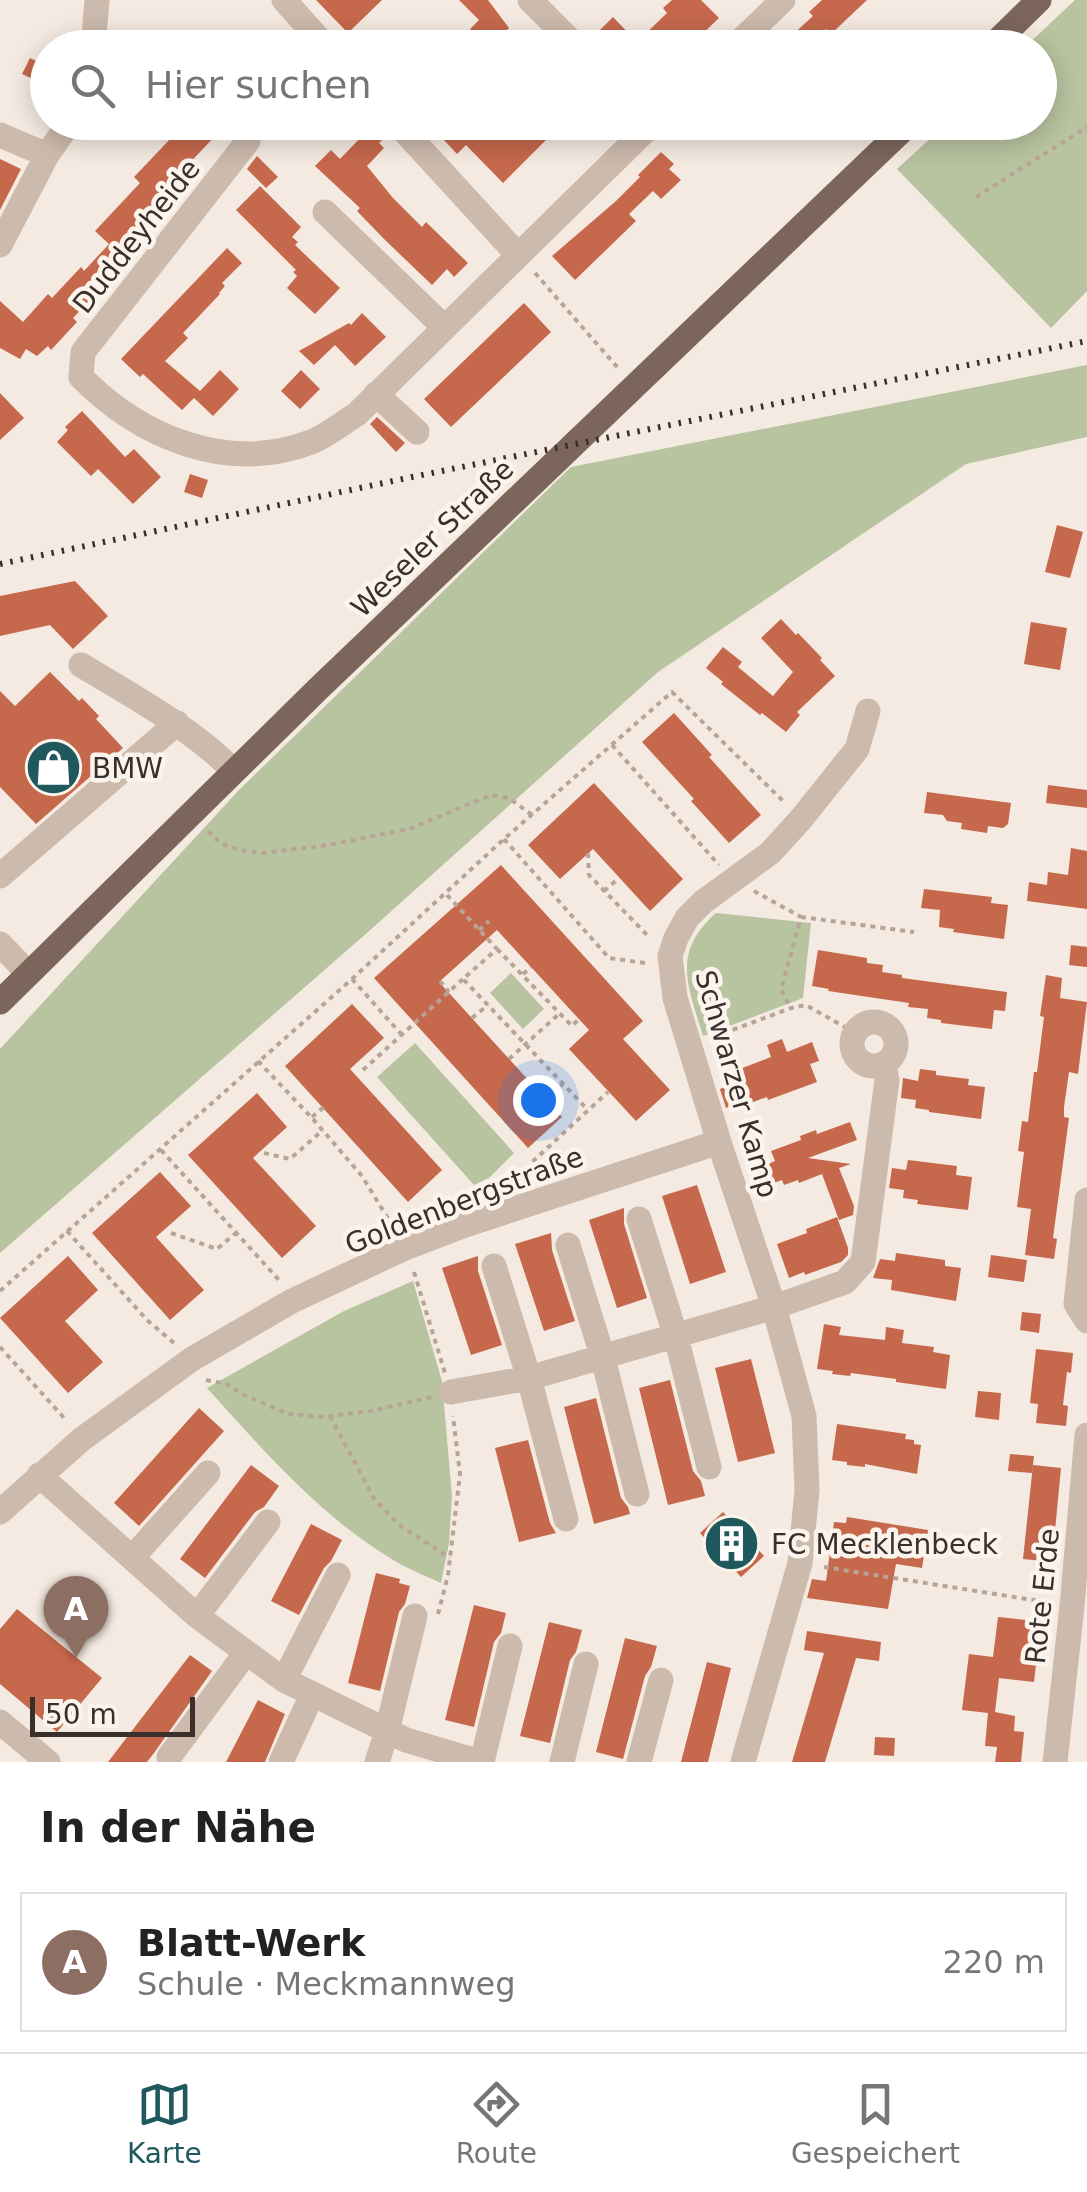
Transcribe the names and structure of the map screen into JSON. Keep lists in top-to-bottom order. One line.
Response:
{"streets":{"main road":["Weseler Straße"],"street":["Duddeyheide","Schwarzer Kamp","Goldenbergstraße","Rote Erde"]},"crossings":[["Schwarzer Kamp","Goldenbergstraße"]],"places":{"shop":["BMW"],"building":["FC Mecklenbeck"]},"scale_bar":"50 m","page":{"search":"Hier suchen","pins":"A","scale":"50 m","heading":"In der Nähe","list":[{"mark":"A","name":"Blatt-Werk","note":"Schule · Meckmannweg","value":"220 m"}],"nav":["Karte","Route","Gespeichert"]}}
